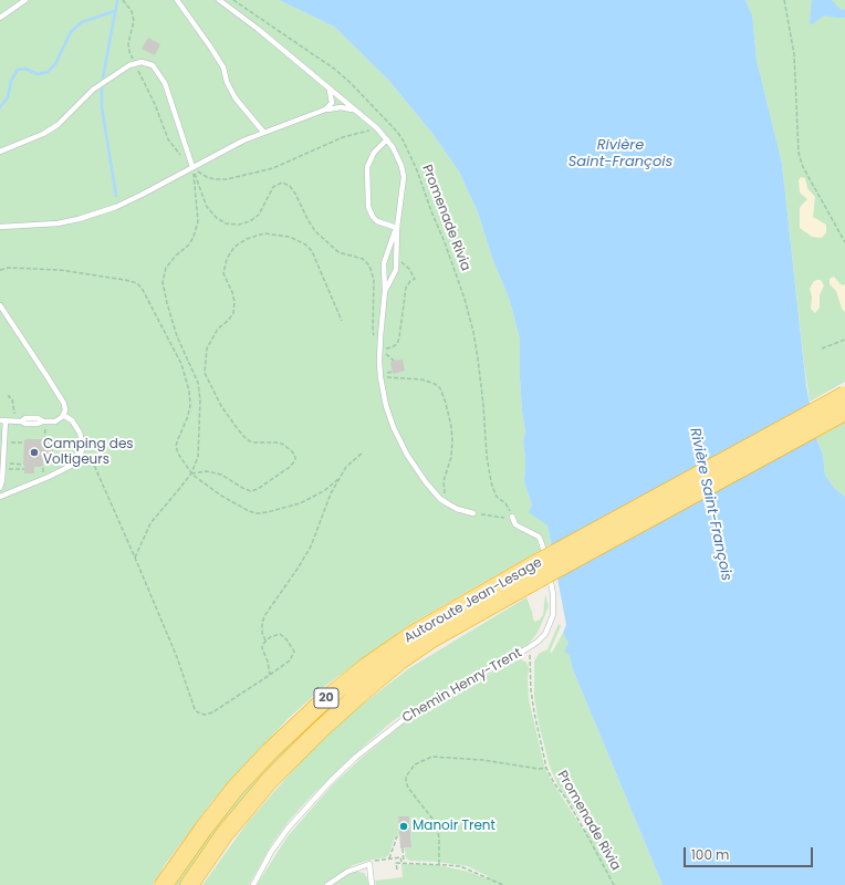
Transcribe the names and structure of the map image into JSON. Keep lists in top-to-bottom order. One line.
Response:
{"streets":{"highway":["Autoroute Jean-Lesage","20"],"lane":["Chemin Henry-Trent"],"path":["Promenade Rivia"]},"crossings":[["Promenade Rivia","Chemin Henry-Trent"],["Autoroute Jean-Lesage","Chemin Henry-Trent"]],"water":["Rivière Saint-François"],"places":["Camping des Voltigeurs","Manoir Trent"],"scale_bar":"100 m"}
